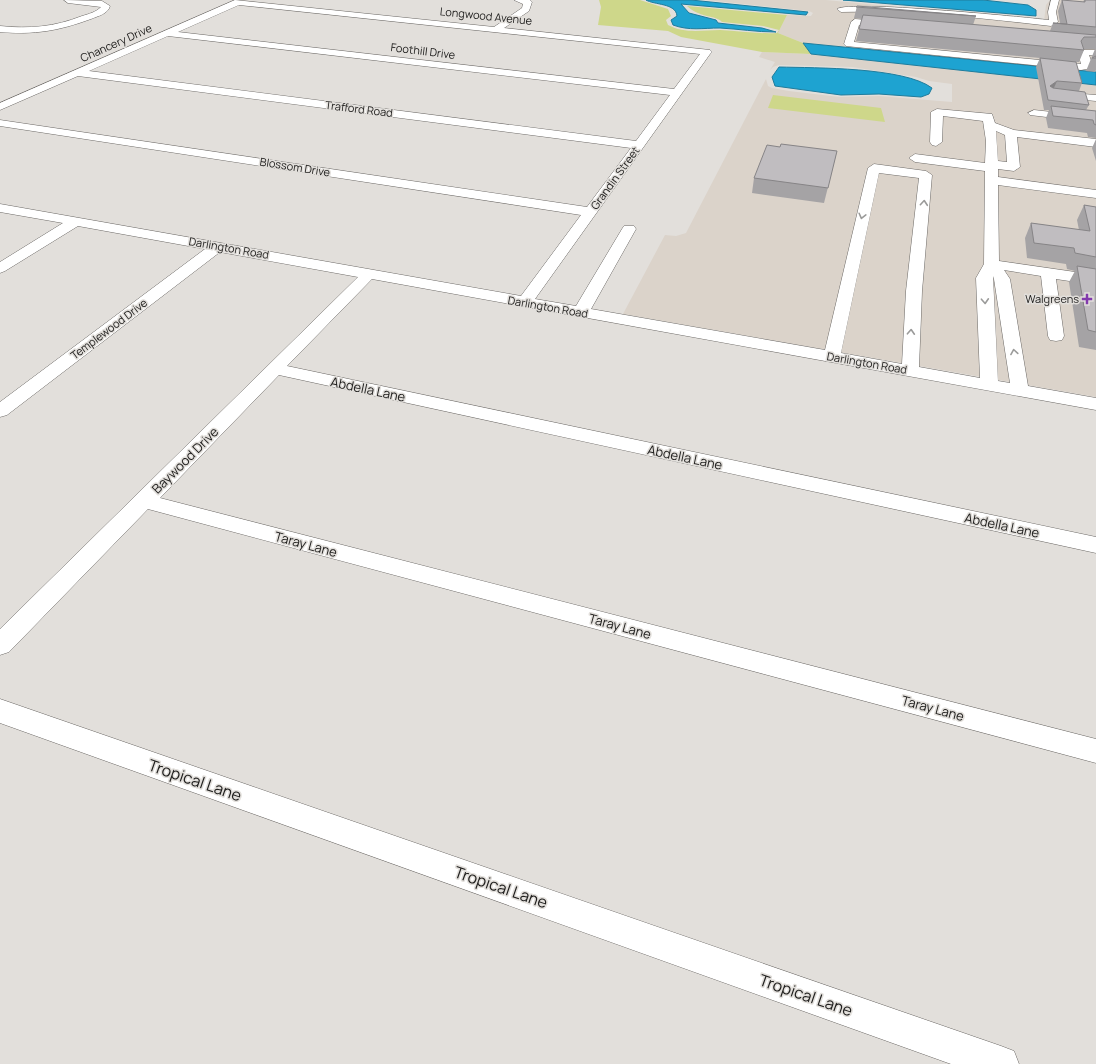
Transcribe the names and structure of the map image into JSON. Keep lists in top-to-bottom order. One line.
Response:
{"streets":{"street":["Longwood Avenue","Chancery Drive","Foothill Drive","Trafford Road","Blossom Drive","Grandin Street","Darlington Road","Templewood Drive","Abdella Lane","Baywood Drive","Taray Lane","Tropical Lane"]},"crossings":[["Longwood Avenue","Chancery Drive"],["Longwood Avenue","Grandin Street"],["Chancery Drive","Foothill Drive"],["Chancery Drive","Trafford Road"],["Foothill Drive","Grandin Street"],["Trafford Road","Grandin Street"],["Blossom Drive","Grandin Street"],["Grandin Street","Darlington Road"],["Darlington Road","Templewood Drive"],["Darlington Road","Baywood Drive"],["Abdella Lane","Baywood Drive"],["Baywood Drive","Taray Lane"]],"places":{"health":["Walgreens"]}}
